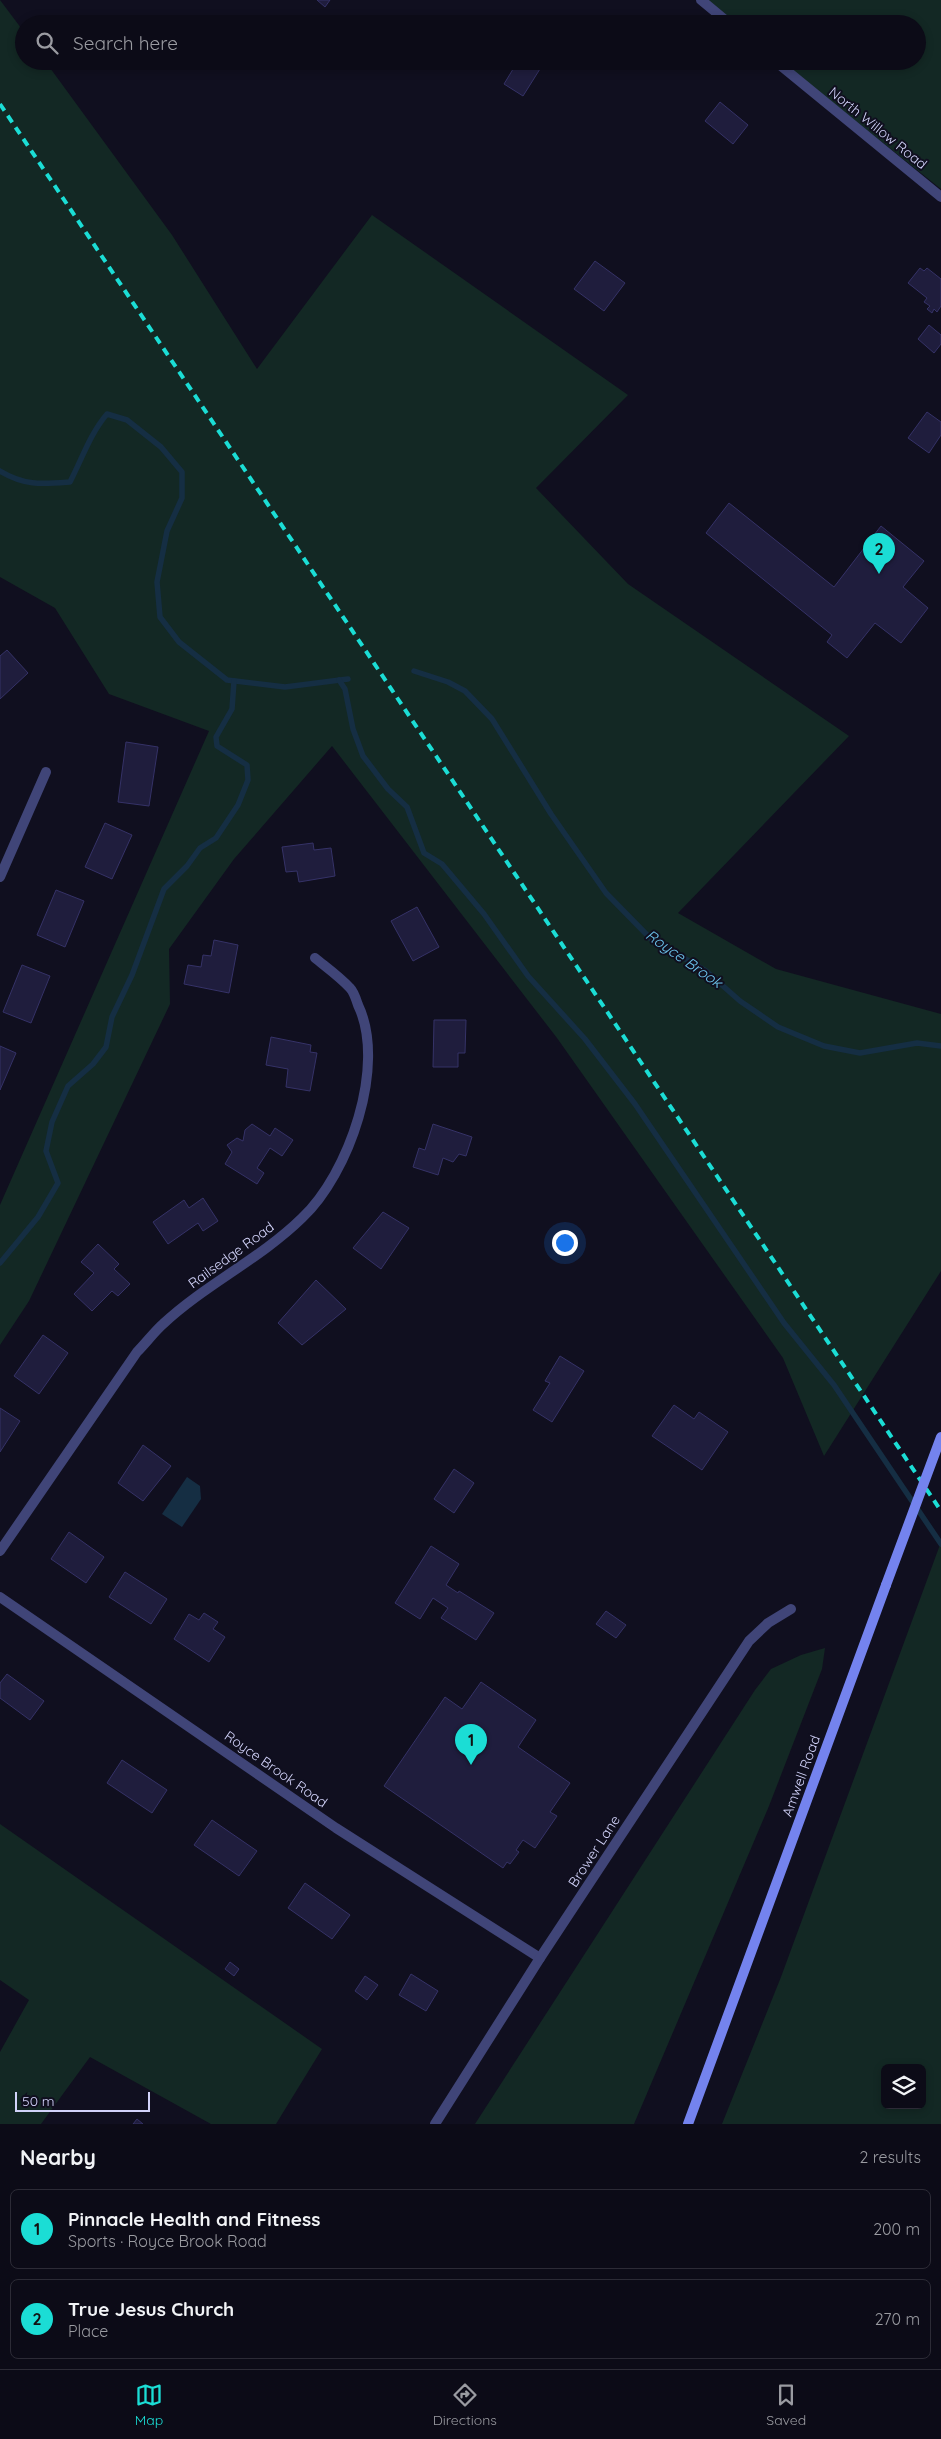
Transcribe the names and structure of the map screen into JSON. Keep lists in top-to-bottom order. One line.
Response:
{"streets":{"main road":["Amwell Road"],"street":["North Willow Road","Railsedge Road","Royce Brook Road","Brower Lane"]},"crossings":[["Royce Brook Road","Brower Lane"]],"water":["Royce Brook"],"scale_bar":"50 m","page":{"search":"Search here","pins":["2","1"],"scale":"50 m","heading":["Nearby","2 results"],"list":[{"mark":"1","name":"Pinnacle Health and Fitness","note":"Sports · Royce Brook Road","value":"200 m"},{"mark":"2","name":"True Jesus Church","note":"Place","value":"270 m"}],"nav":["Map","Directions","Saved"]}}
